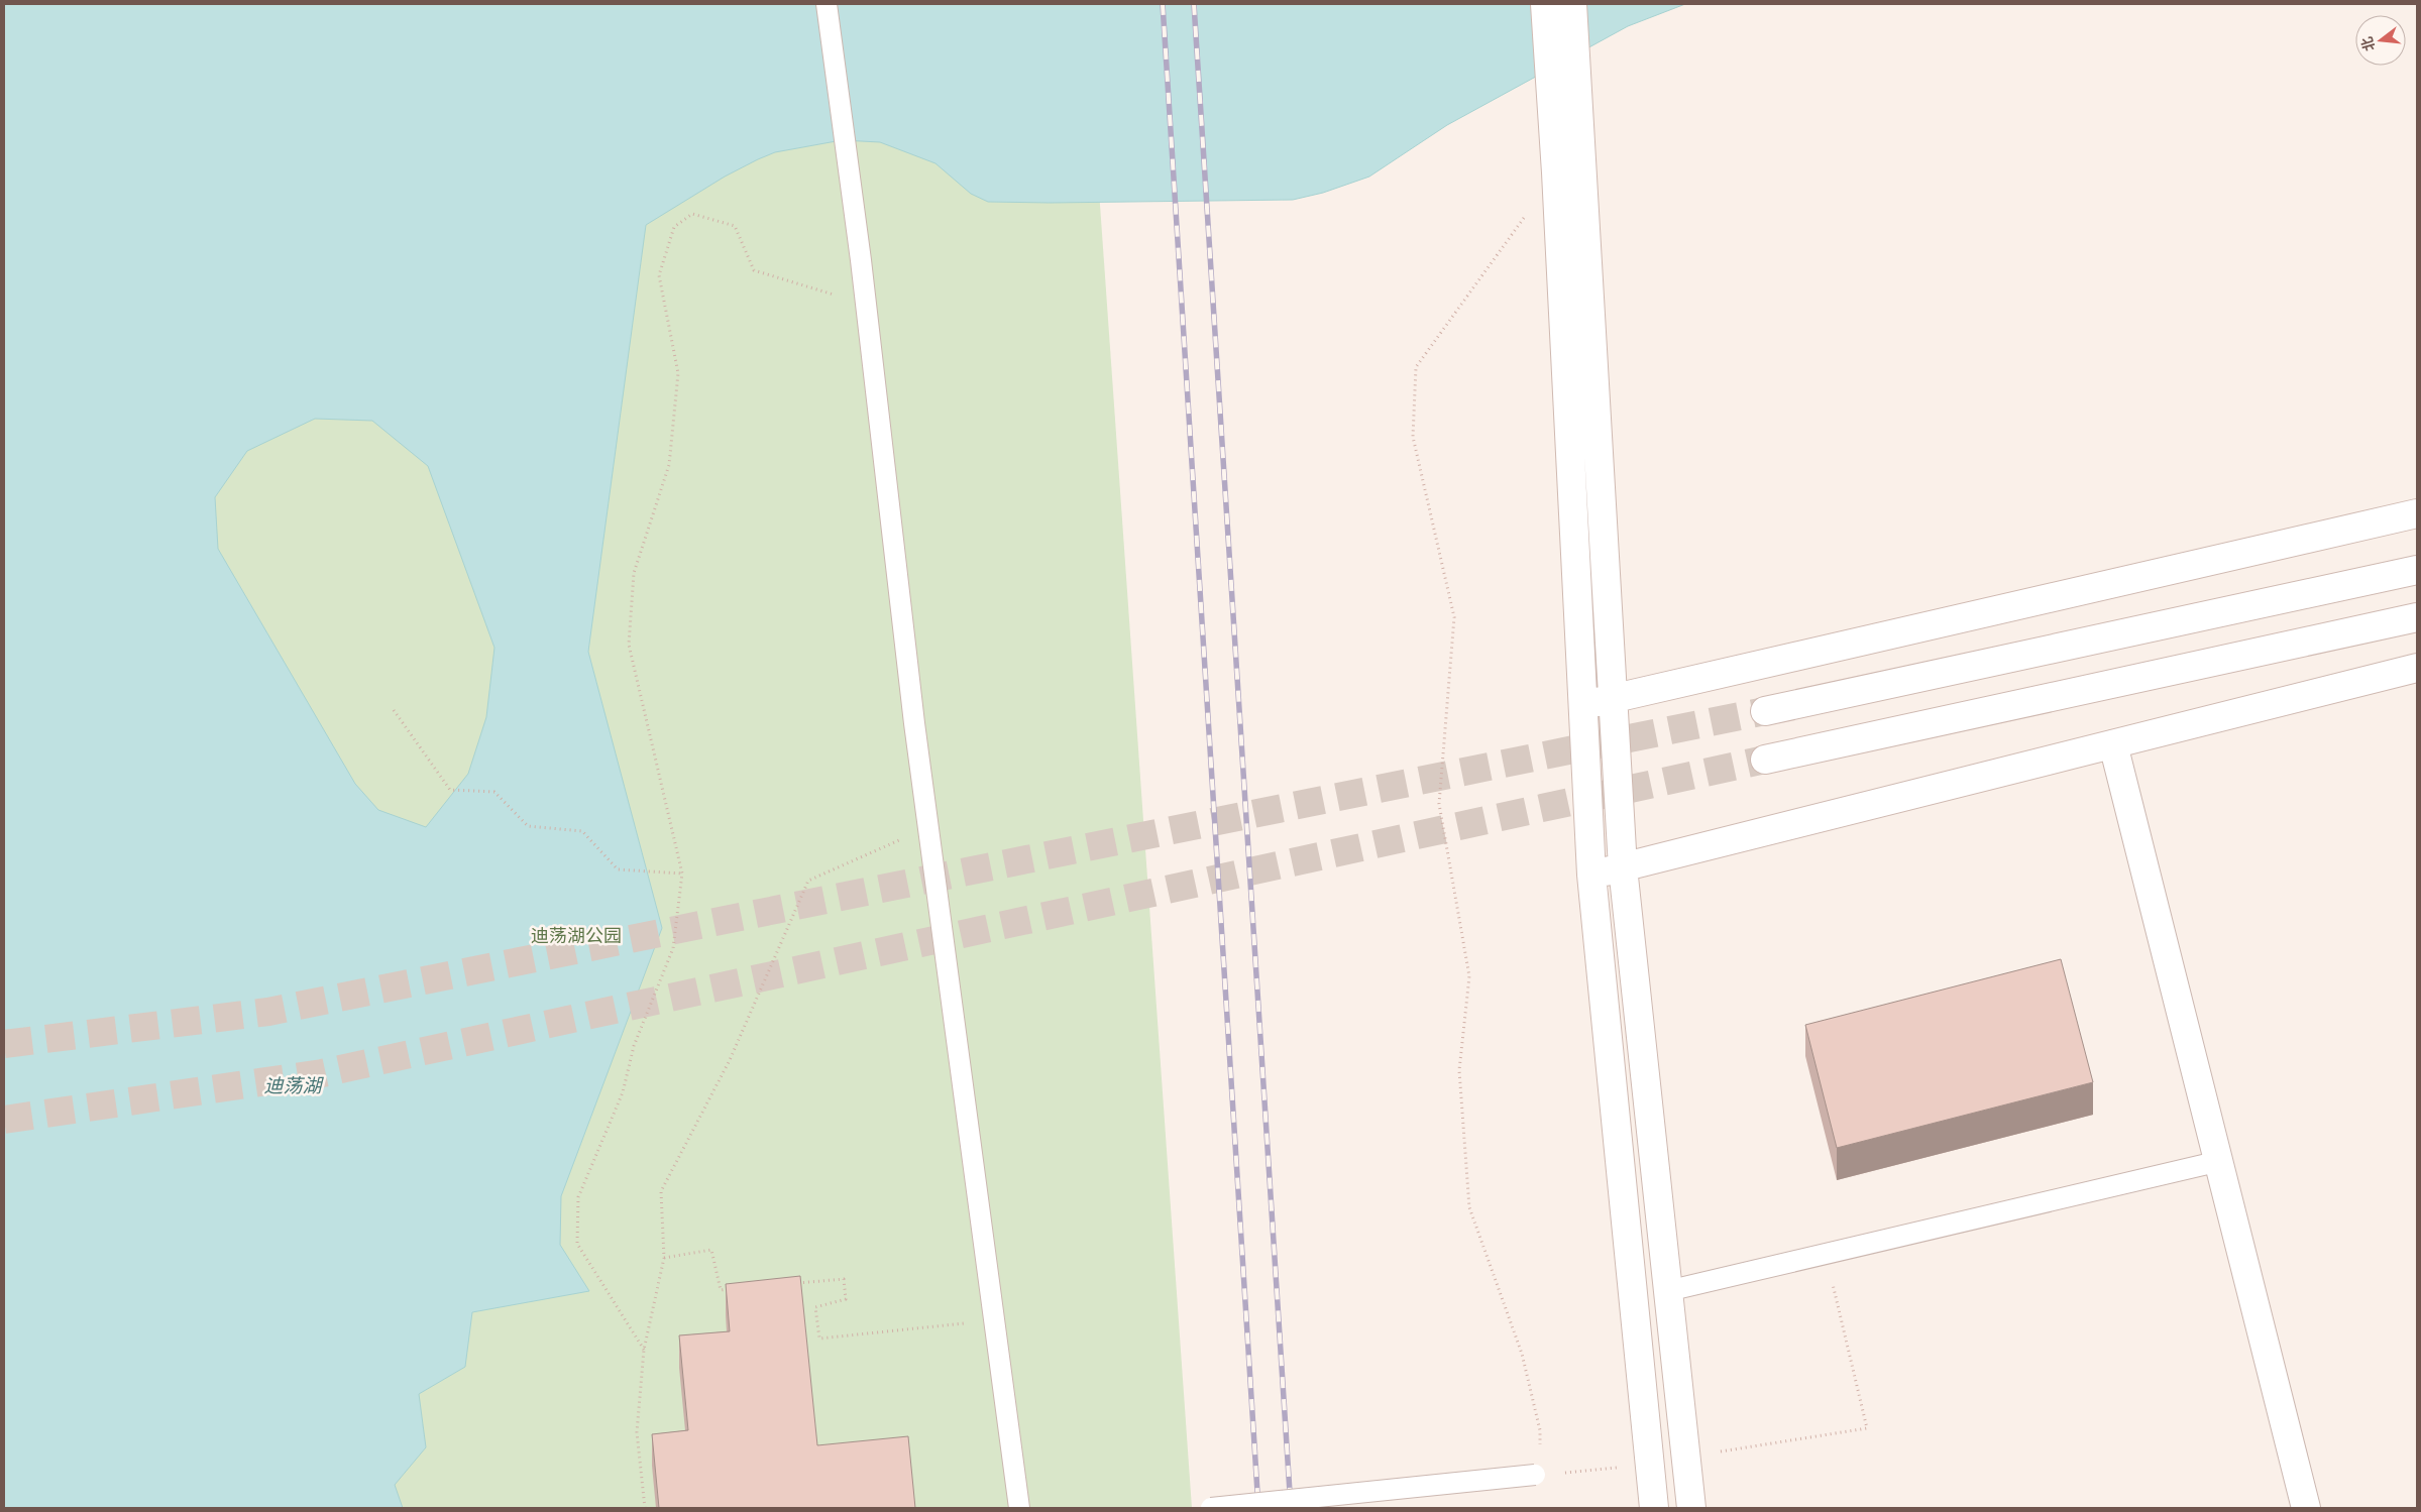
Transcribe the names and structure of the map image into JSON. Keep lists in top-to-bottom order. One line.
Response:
{"water":["迪荡湖"],"parks":["迪荡湖公园"],"north":"left"}
